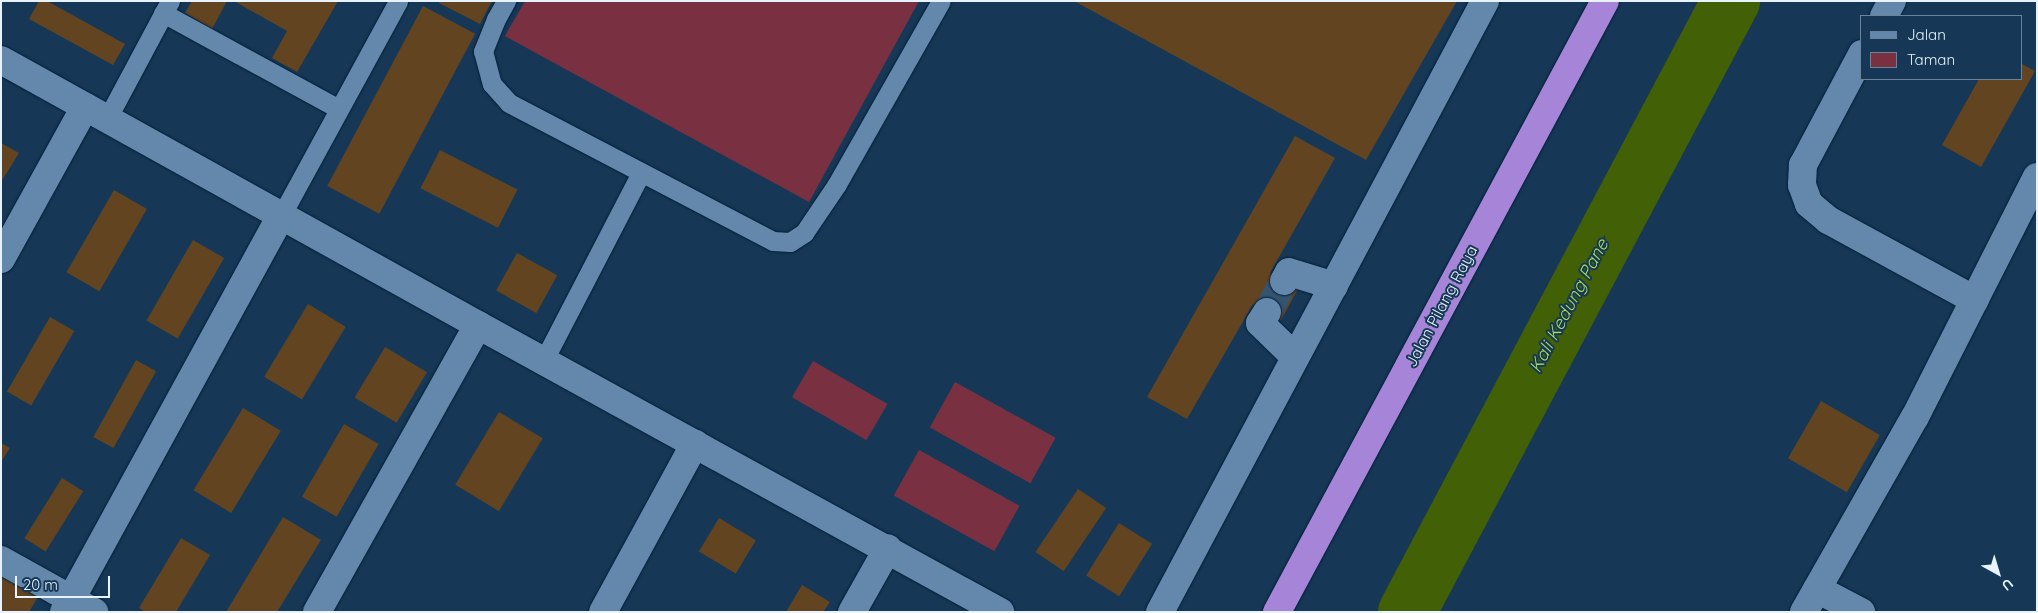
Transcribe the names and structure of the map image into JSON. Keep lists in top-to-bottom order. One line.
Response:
{"streets":{"highway":["Jalan Pilang Raya"]},"water":["Kali Kedung Pane"],"legend":["Jalan","Taman"],"scale_bar":"20 m","north":"bottom right"}
